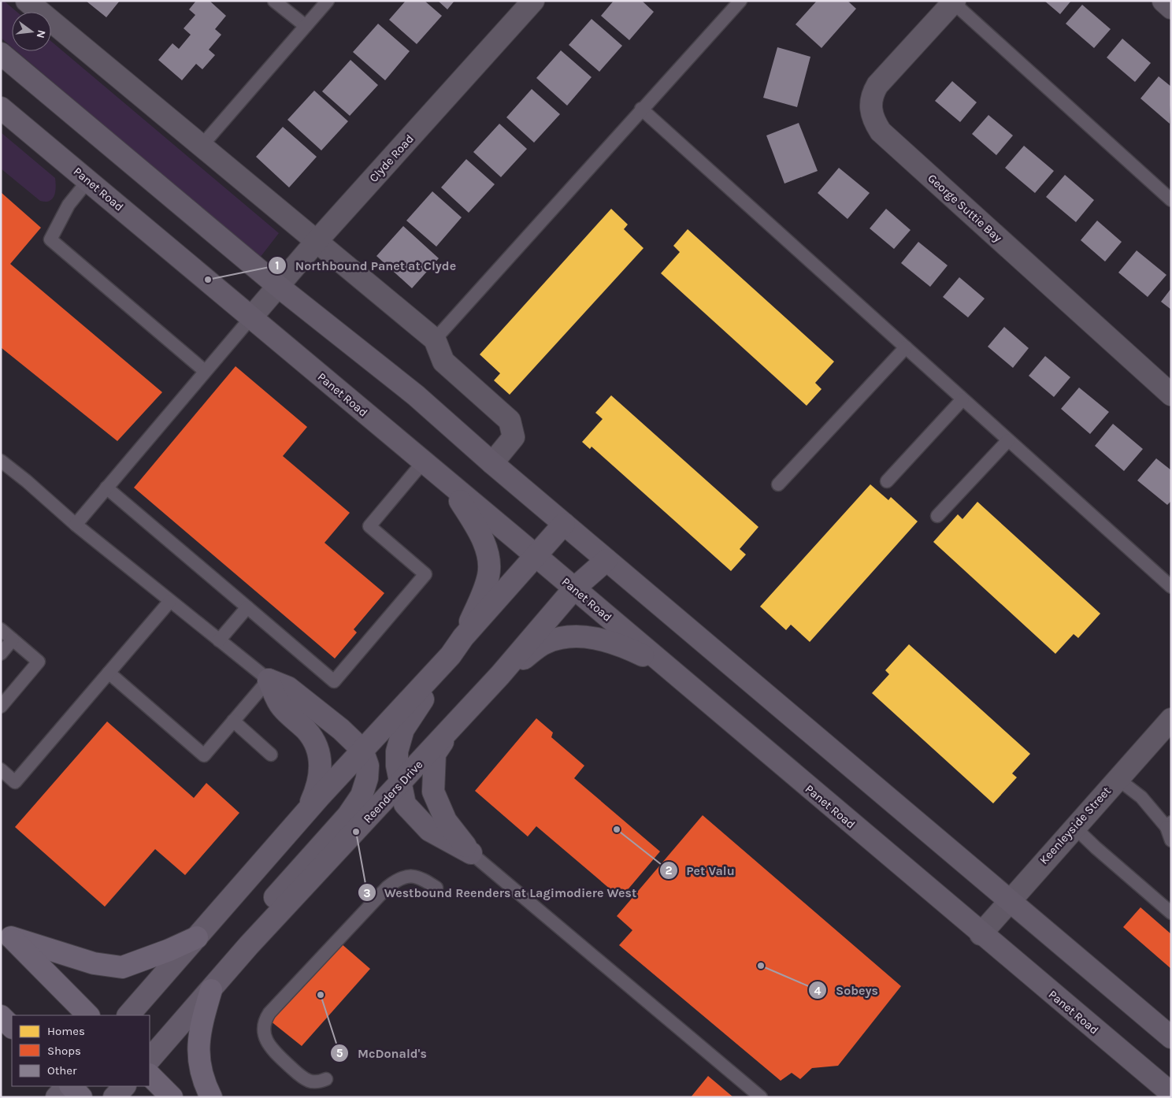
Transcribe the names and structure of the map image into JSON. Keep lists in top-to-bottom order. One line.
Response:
{"streets":{"street":["Clyde Road","Panet Road","George Suttie Bay","Reenders Drive","Keenleyside Street"]},"crossings":[["Clyde Road","Panet Road"],["Panet Road","Reenders Drive"],["Panet Road","Keenleyside Street"]],"places":["Northbound Panet at Clyde","Pet Valu","Westbound Reenders at Lagimodiere West","Sobeys","McDonald's"],"legend":["Homes","Shops","Other"],"north":"right"}
